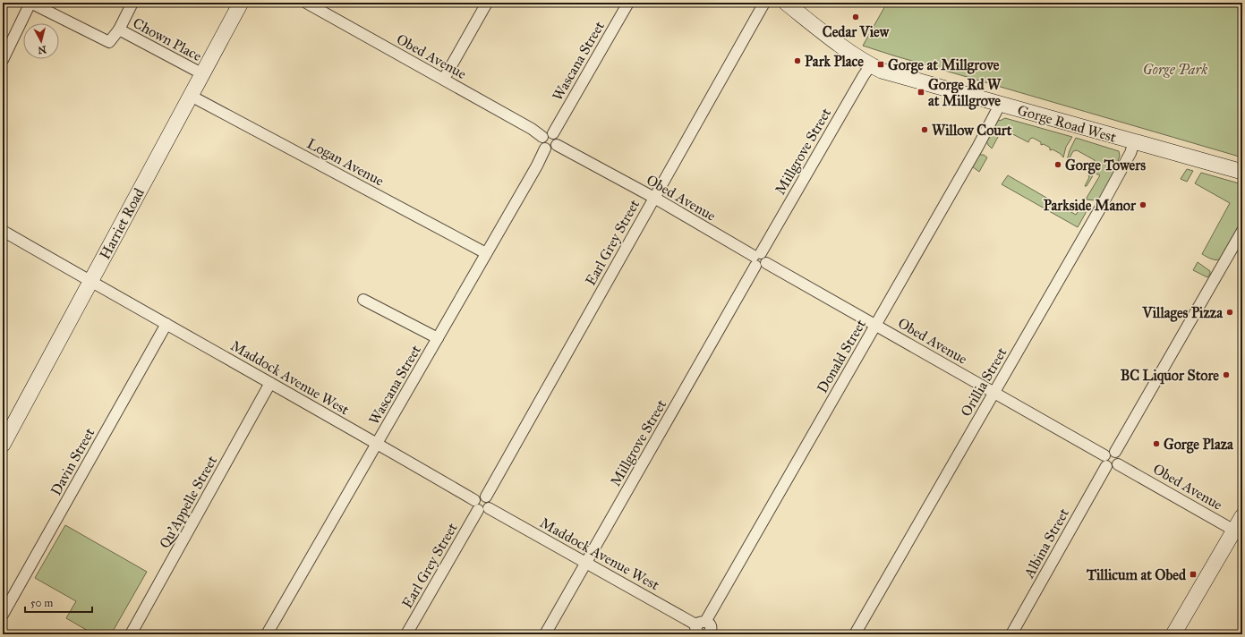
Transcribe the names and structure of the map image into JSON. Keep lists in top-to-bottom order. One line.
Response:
{"streets":{"main road":["Gorge Road West","Harriet Road"],"street":["Chown Place","Obed Avenue","Wascana Street","Millgrove Street","Logan Avenue","Earl Grey Street","Donald Street","Maddock Avenue West","Orillia Street","Davin Street","Qu'Appelle Street","Albina Street"]},"crossings":[["Chown Place","Harriet Road"],["Obed Avenue","Wascana Street"],["Obed Avenue","Millgrove Street"],["Obed Avenue","Earl Grey Street"],["Obed Avenue","Donald Street"],["Obed Avenue","Orillia Street"],["Obed Avenue","Albina Street"],["Wascana Street","Logan Avenue"],["Wascana Street","Maddock Avenue West"],["Gorge Road West","Millgrove Street"],["Gorge Road West","Donald Street"],["Gorge Road West","Orillia Street"],["Millgrove Street","Maddock Avenue West"],["Logan Avenue","Harriet Road"],["Harriet Road","Maddock Avenue West"],["Earl Grey Street","Maddock Avenue West"],["Donald Street","Maddock Avenue West"],["Maddock Avenue West","Davin Street"],["Maddock Avenue West","Qu'Appelle Street"]],"parks":["Gorge Park"],"places":{"other":["Cedar View","Park Place","Willow Court","Gorge Towers","Parkside Manor","Villages Pizza","BC Liquor Store","Gorge Plaza"],"transit":["Gorge at Millgrove","Gorge Rd W at Millgrove","Tillicum at Obed"]},"scale_bar":"50 m","north":"bottom"}
